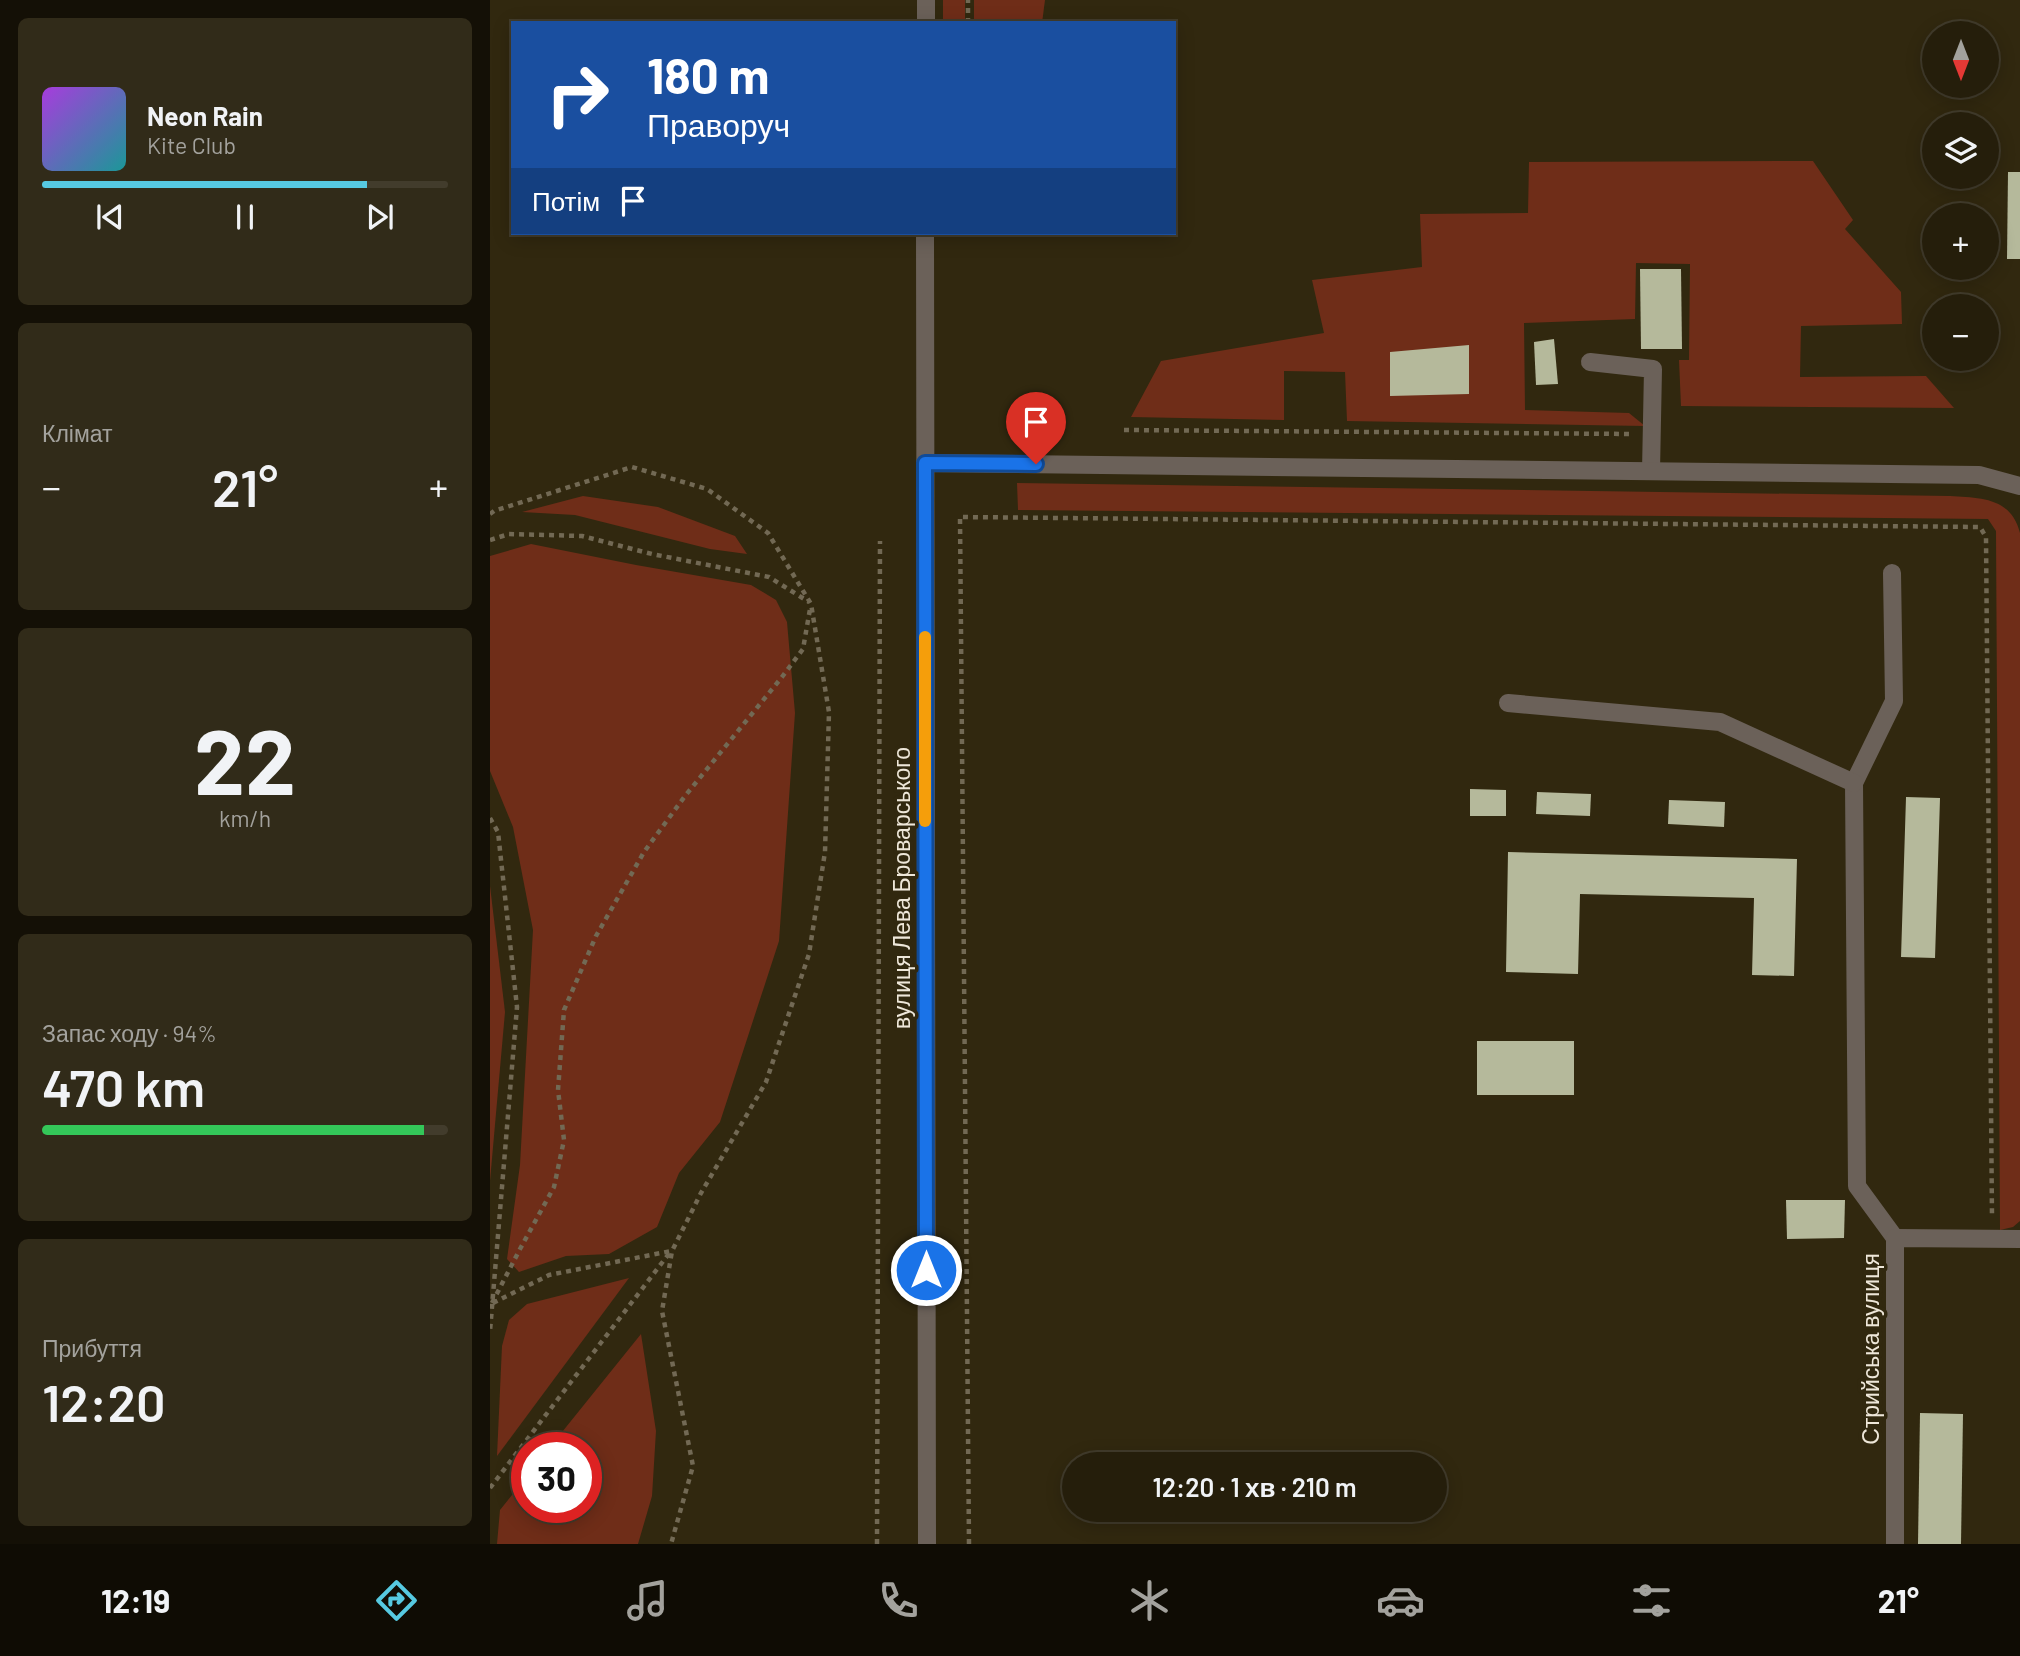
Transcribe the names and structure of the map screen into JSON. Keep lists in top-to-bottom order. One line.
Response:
{"streets":{"street":["вулиця Лева Броварського","Стрийська вулиця"]},"north":"bottom","page":{"map_buttons":["+","−"],"turn":["180 m","Праворуч"],"song":["Neon Rain","Kite Club"],"then":"Потім","tile":["Клімат",["22","km/h"],["Запас ходу · 94%","470 km"],["Прибуття","12:20"]],"heat":["−","21°","+"],"limit":"30","trip":"12:20 · 1 хв · 210 m","tabs":["12:19","21°"]}}
